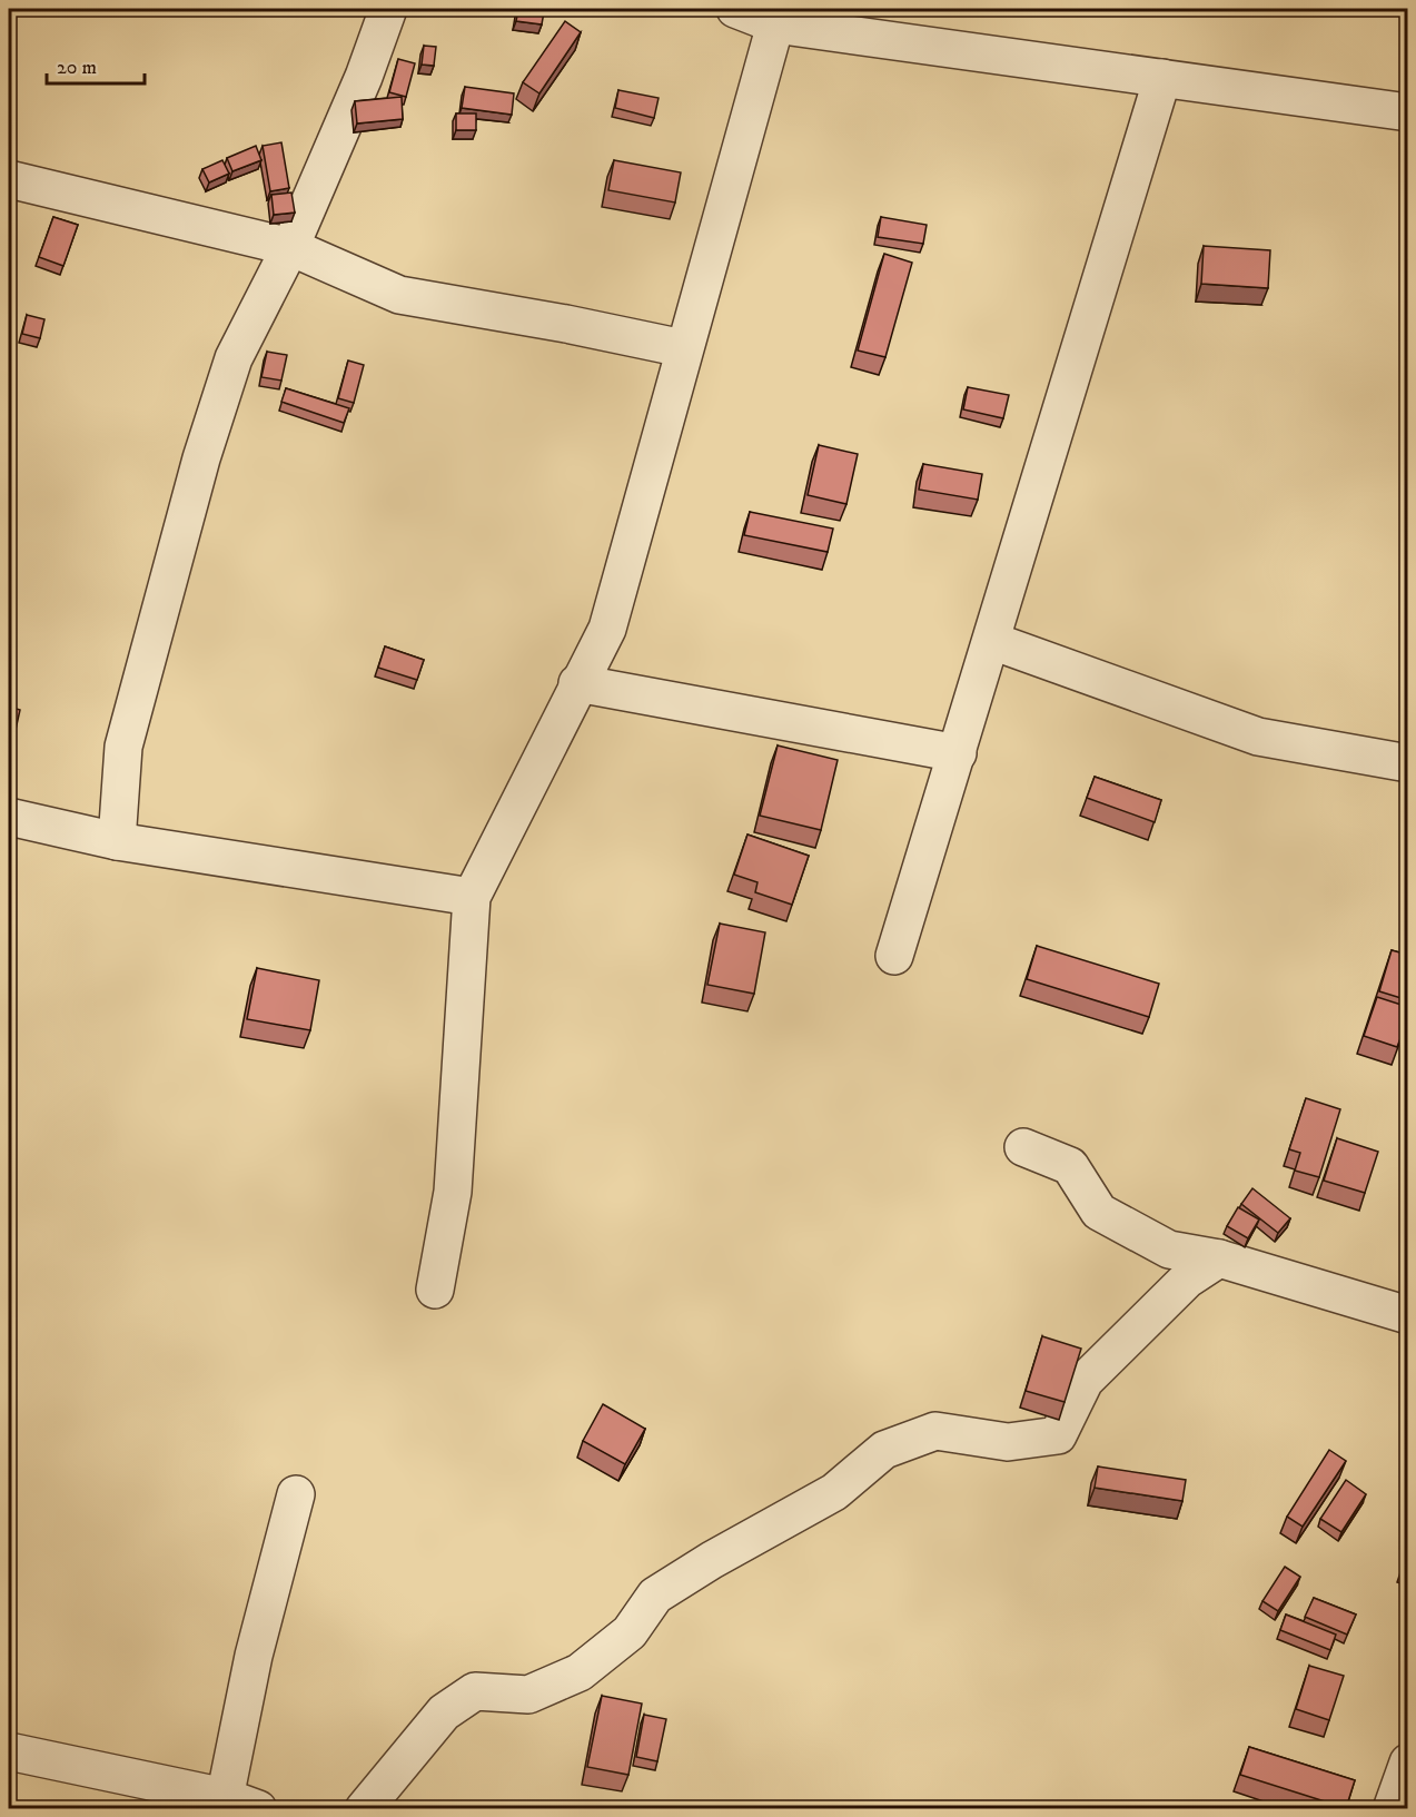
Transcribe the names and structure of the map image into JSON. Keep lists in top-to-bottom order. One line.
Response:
{"scale_bar":"20 m"}
